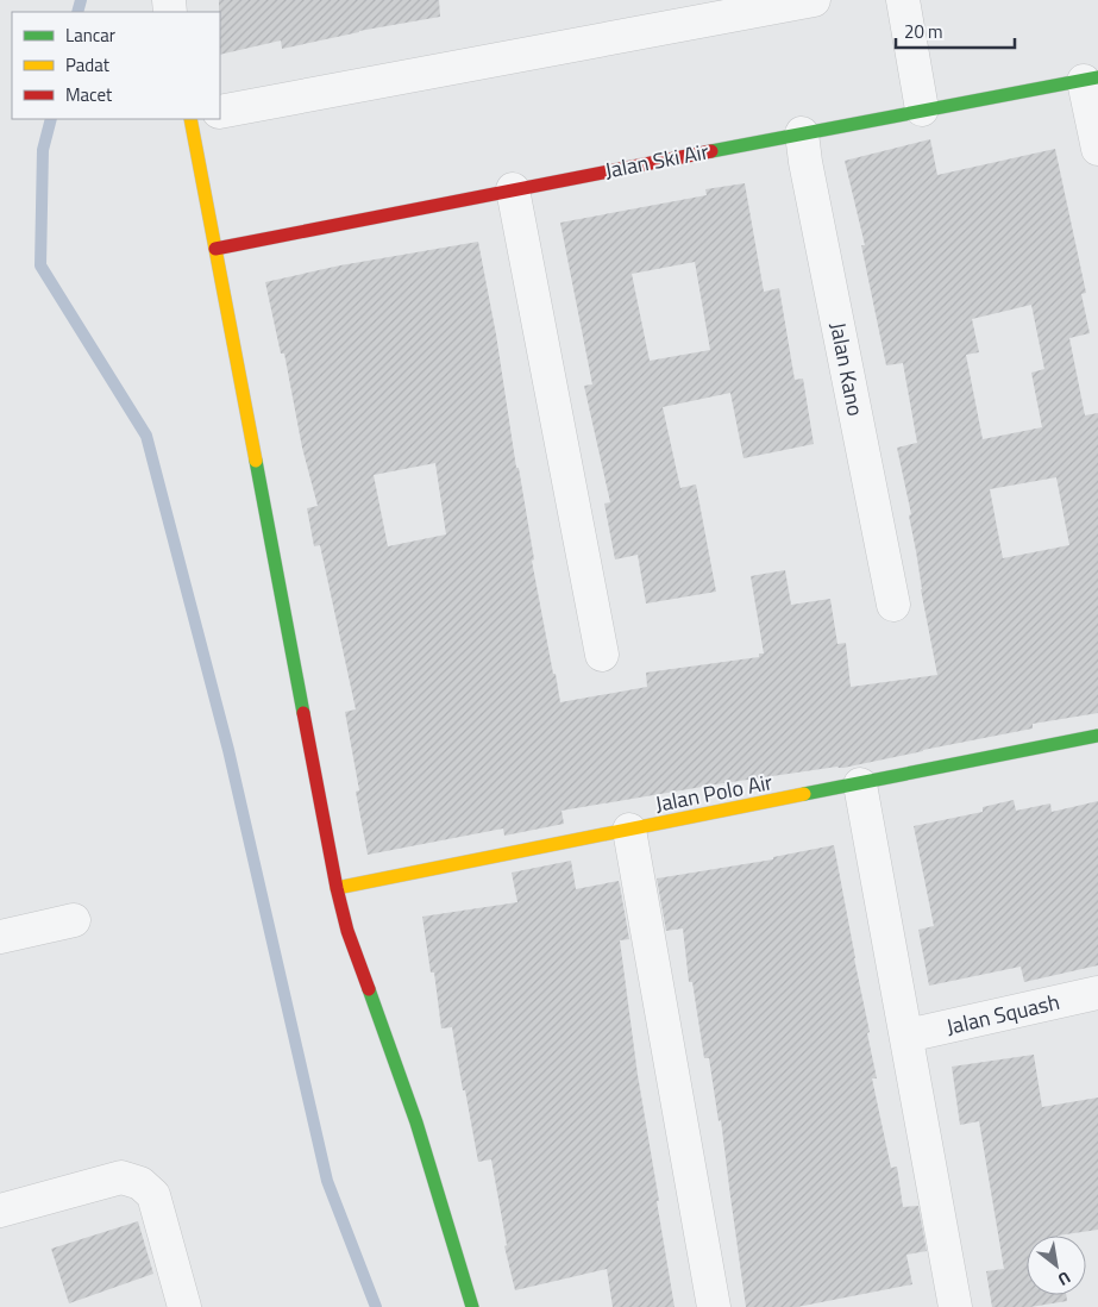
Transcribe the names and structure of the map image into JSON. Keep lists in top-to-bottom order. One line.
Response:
{"streets":{"street":["Jalan Ski Air","Jalan Kano","Jalan Polo Air","Jalan Squash"]},"crossings":[["Jalan Ski Air","Jalan Kano"]],"legend":["Lancar","Padat","Macet"],"scale_bar":"20 m","north":"bottom right"}
